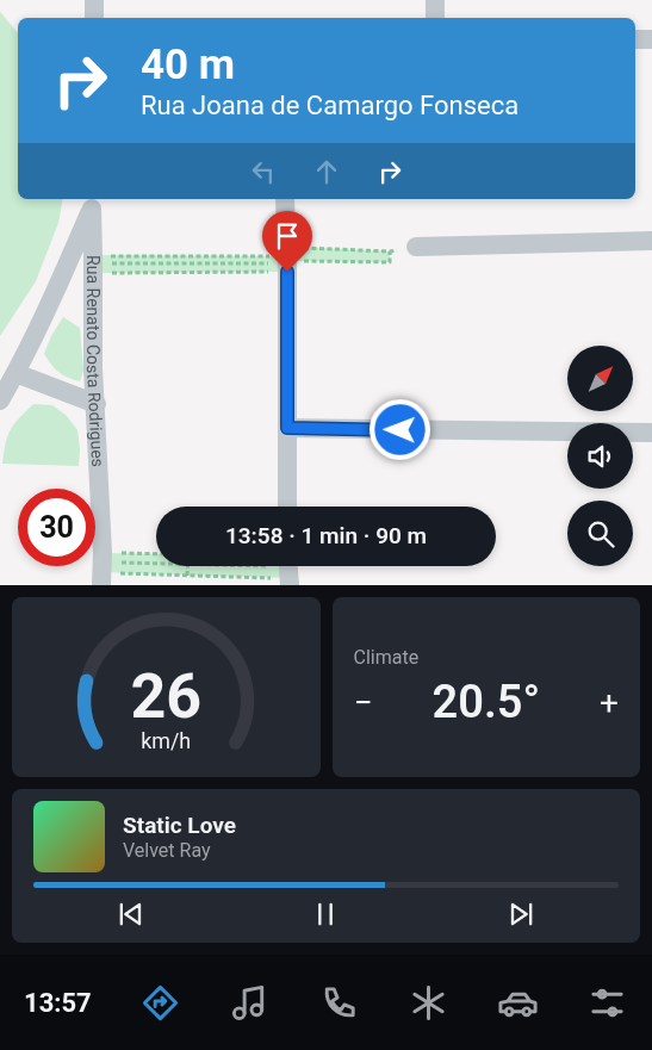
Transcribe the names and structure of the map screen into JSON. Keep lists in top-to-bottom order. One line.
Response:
{"streets":{"street":["Rua Renato Costa Rodrigues"]},"north":"top right","page":{"turn":["40 m","Rua Joana de Camargo Fonseca"],"limit":"30","trip":"13:58 · 1 min · 90 m","tile":"Climate","heat":["−","20.5°","+"],"song":["Static Love","Velvet Ray"],"tabs":"13:57","gauge":["26","km/h"]}}
